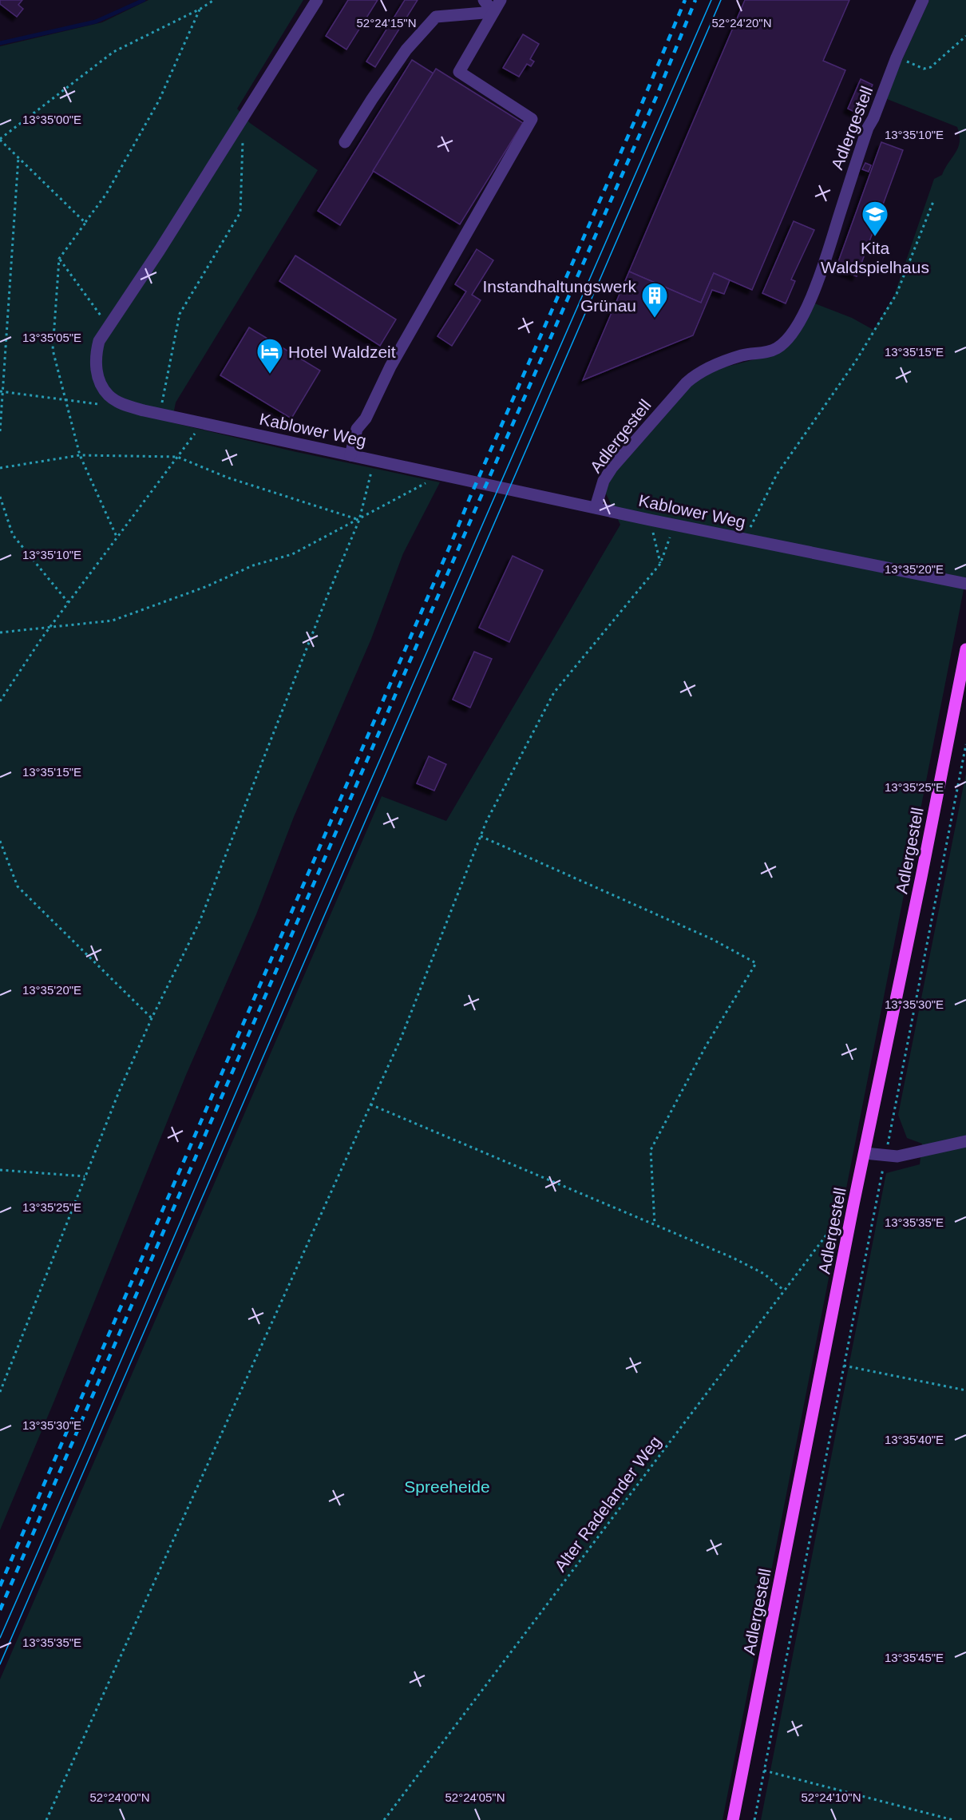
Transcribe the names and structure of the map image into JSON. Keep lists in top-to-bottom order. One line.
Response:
{"streets":{"main road":["Adlergestell"],"street":["Kablower Weg"],"path":["Alter Radelander Weg"]},"crossings":[["Adlergestell","Kablower Weg"],["Adlergestell","Alter Radelander Weg"]],"parks":["Spreeheide"],"places":{"school or university":["Kita Waldspielhaus"],"building":["Instandhaltungswerk Grünau"],"hotel":["Hotel Waldzeit"]},"coordinates":["52°24'15\"N","52°24'20\"N","13°35'00\"E","13°35'10\"E","13°35'05\"E","13°35'15\"E","13°35'20\"E","13°35'25\"E","13°35'30\"E","13°35'35\"E","13°35'40\"E","13°35'45\"E","52°24'00\"N","52°24'05\"N","52°24'10\"N"]}
